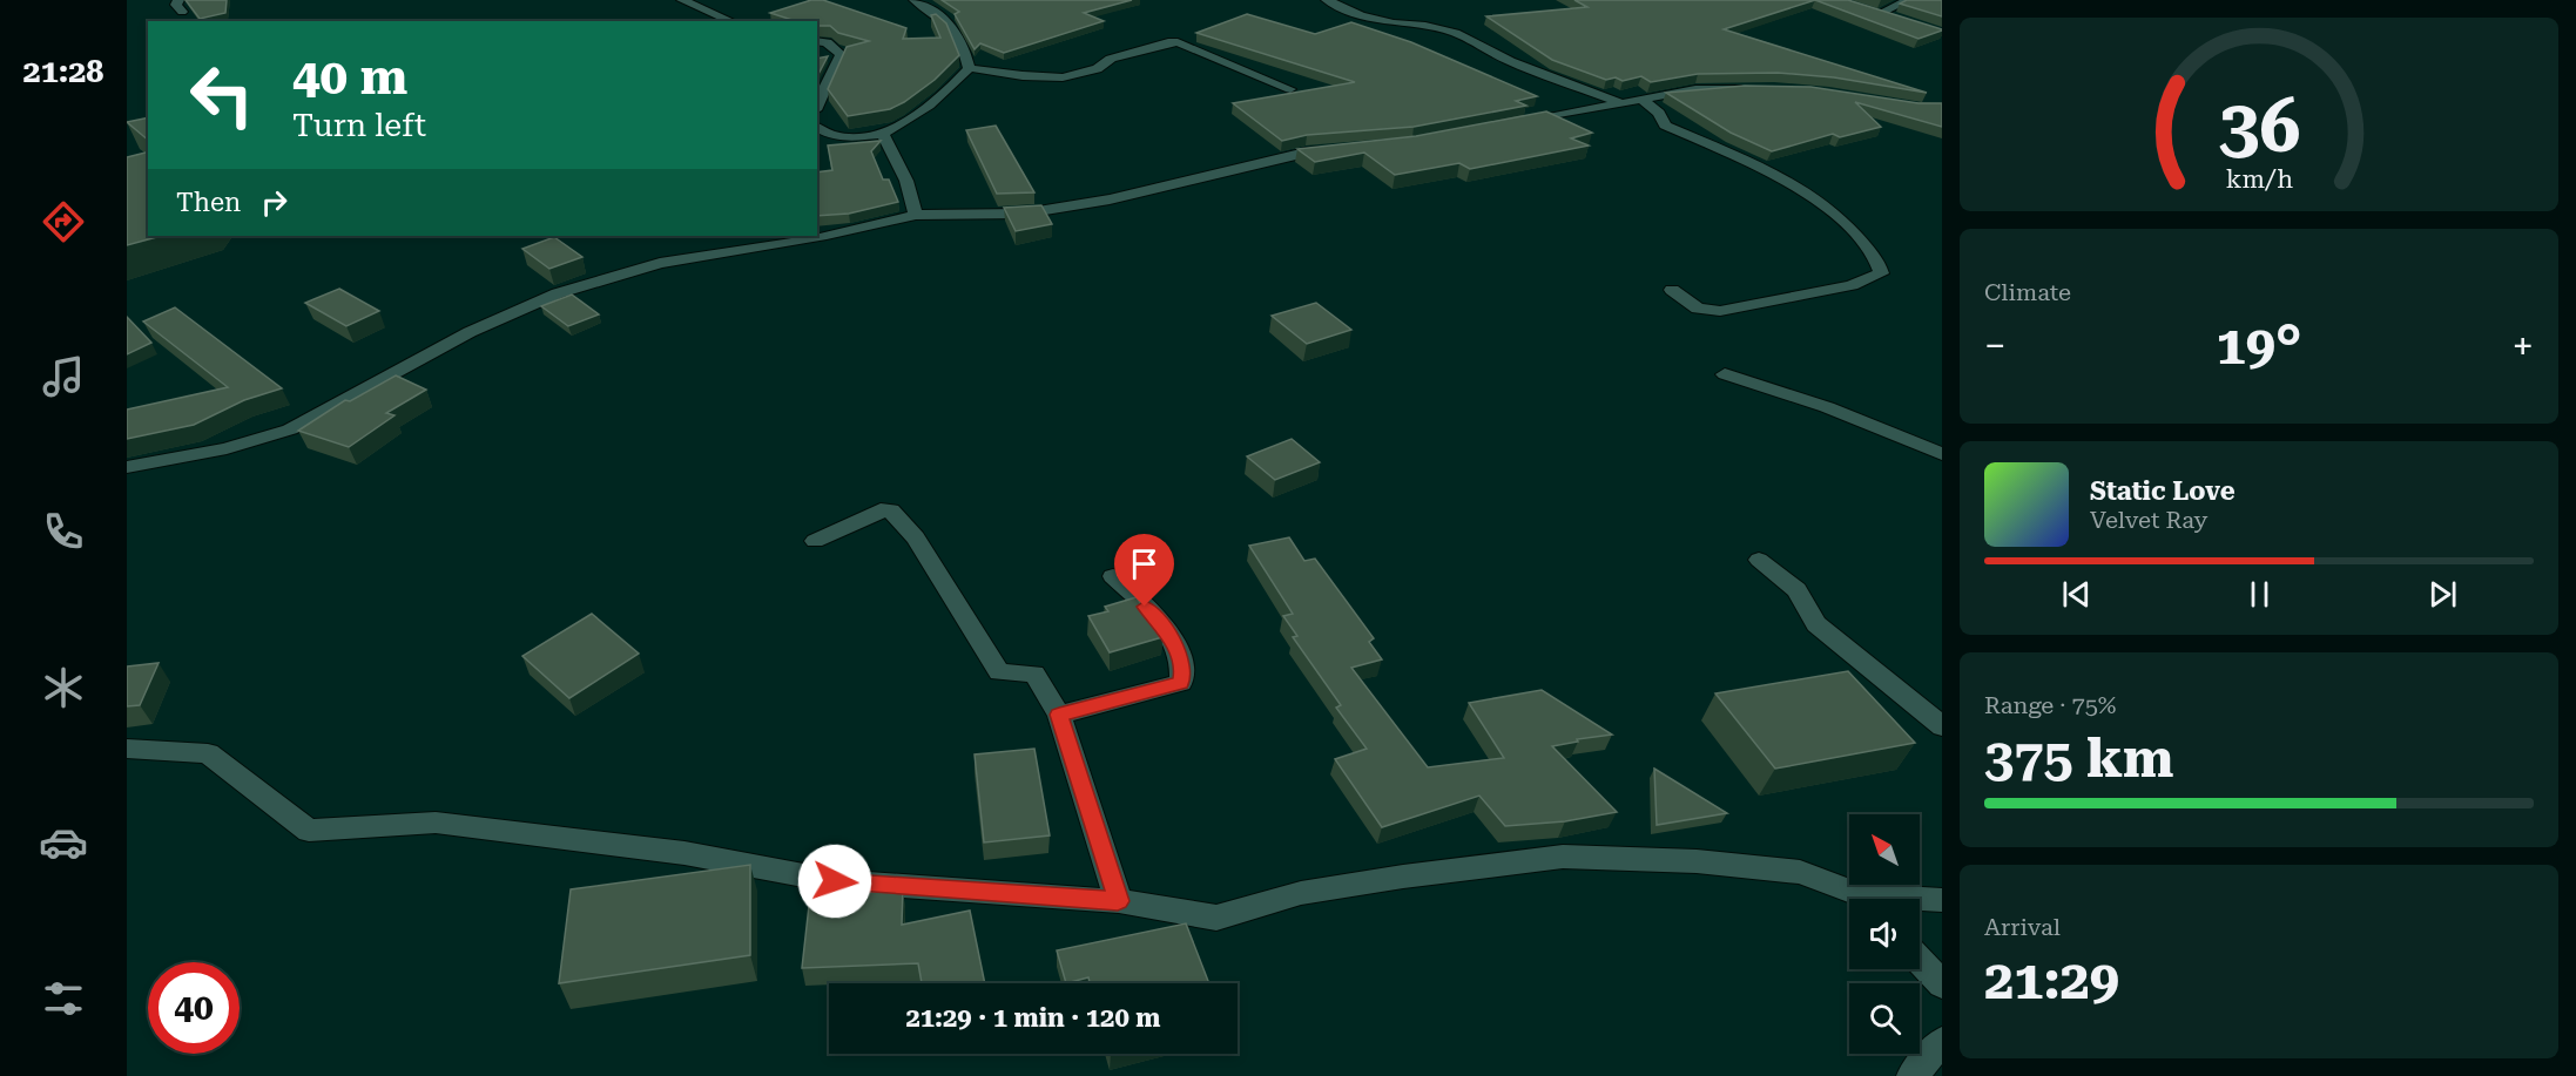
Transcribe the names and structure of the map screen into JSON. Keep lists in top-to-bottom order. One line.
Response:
{"north":"top left","page":{"tabs":"21:28","turn":["40 m","Turn left"],"then":"Then","tile":["Climate",["Range · 75%","375 km"],["Arrival","21:29"]],"heat":["−","19°","+"],"song":["Static Love","Velvet Ray"],"limit":"40","trip":"21:29 · 1 min · 120 m","gauge":["36","km/h"]}}
